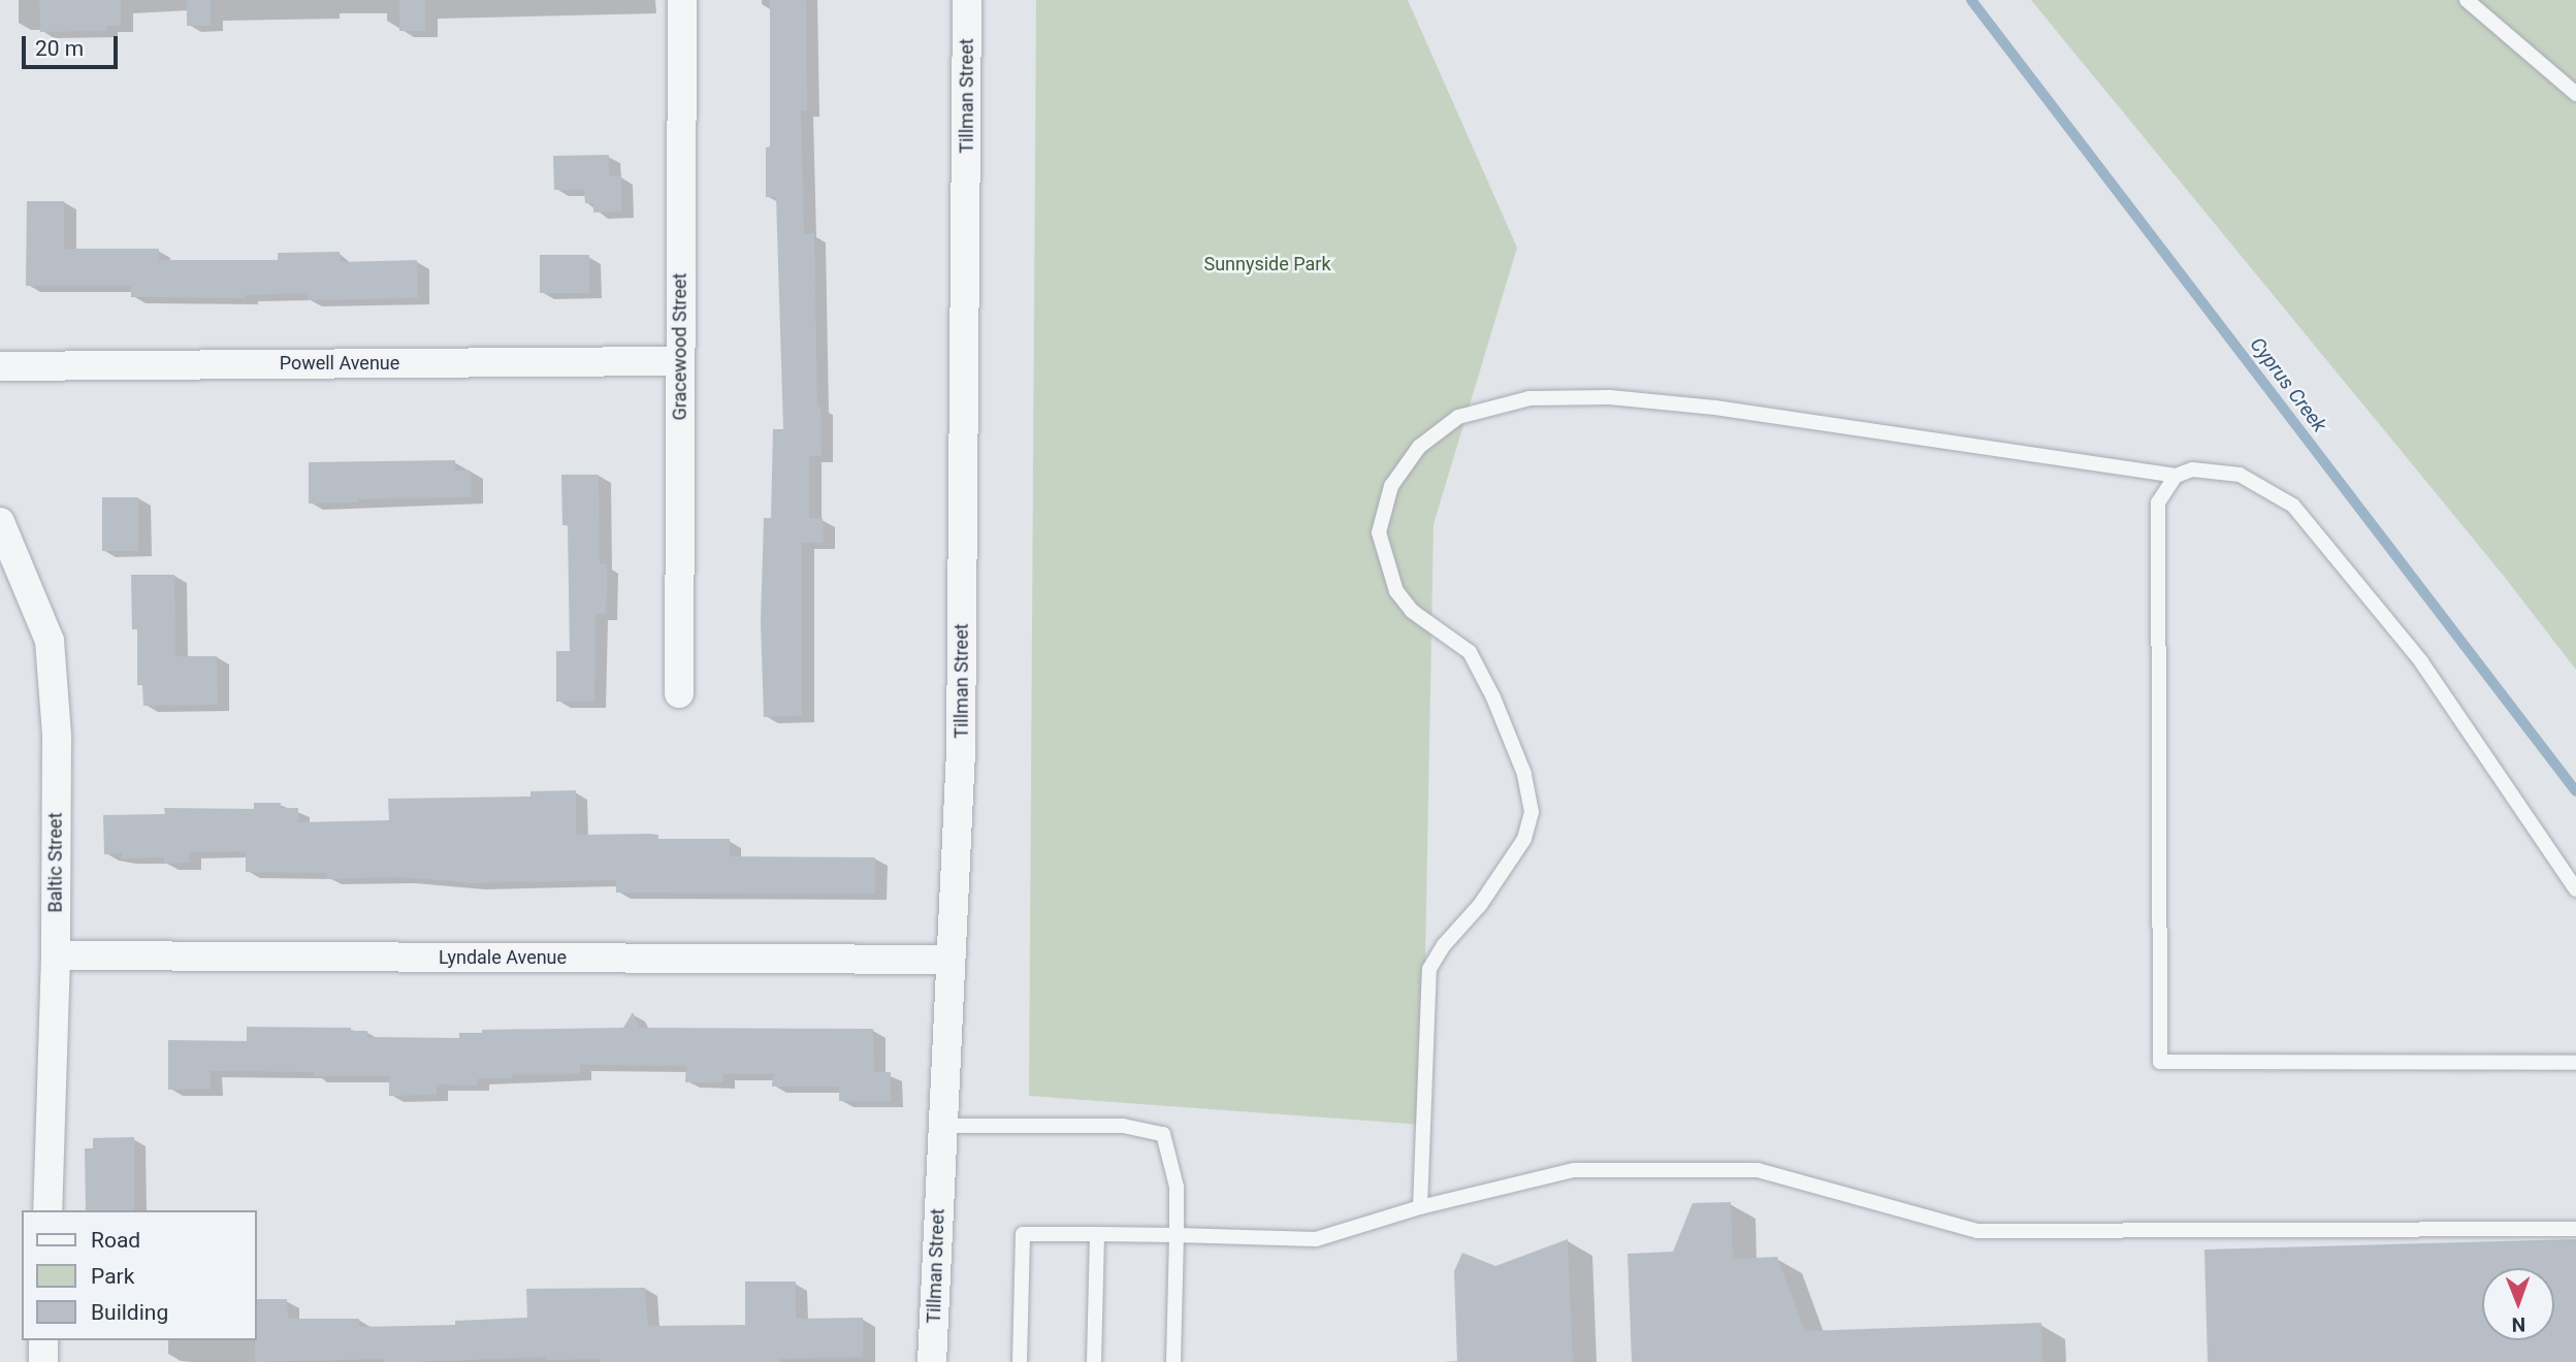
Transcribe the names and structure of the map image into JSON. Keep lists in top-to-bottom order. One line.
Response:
{"streets":{"street":["Tillman Street","Gracewood Street","Powell Avenue","Baltic Street","Lyndale Avenue"]},"crossings":[["Tillman Street","Lyndale Avenue"],["Gracewood Street","Powell Avenue"],["Baltic Street","Lyndale Avenue"]],"water":["Cyprus Creek"],"parks":["Sunnyside Park"],"legend":["Road","Park","Building"],"scale_bar":"20 m","north":"bottom"}
